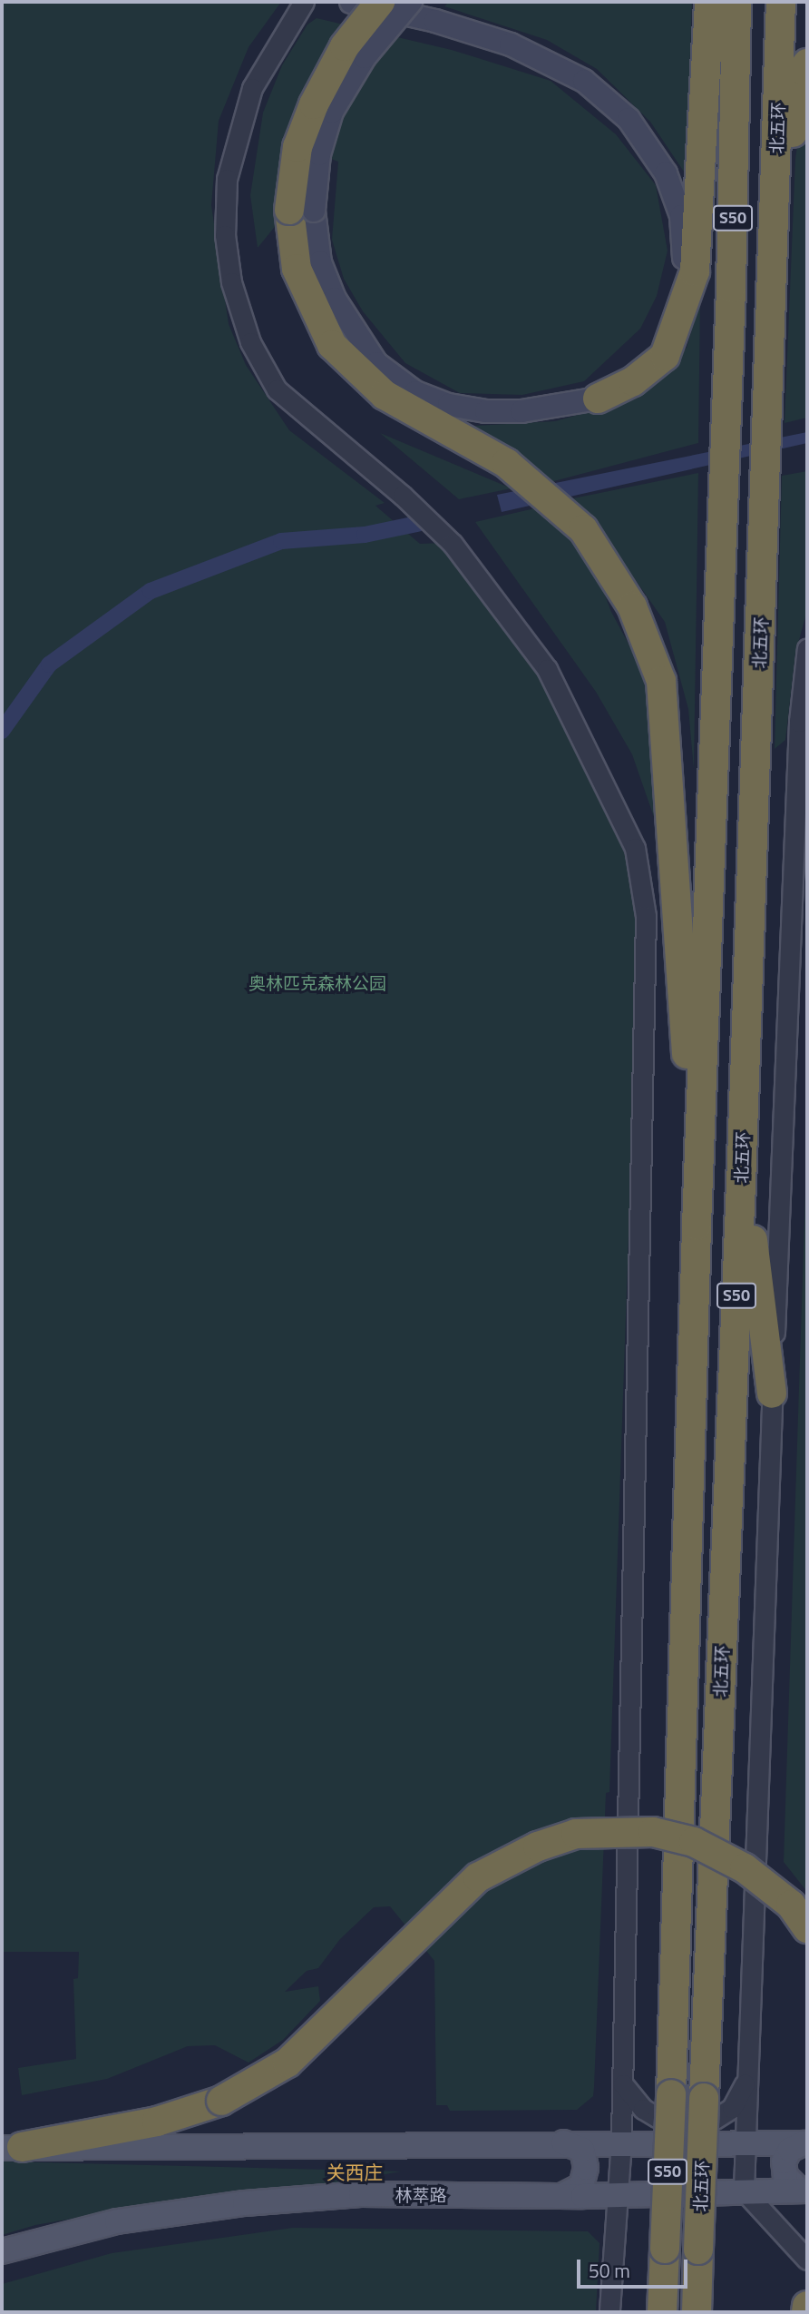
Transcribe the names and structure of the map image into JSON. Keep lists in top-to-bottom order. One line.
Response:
{"streets":{"highway":["北五环","S50"],"main road":["林萃路"]},"districts":["关西庄"],"parks":["奥林匹克森林公园"],"scale_bar":"50 m"}
